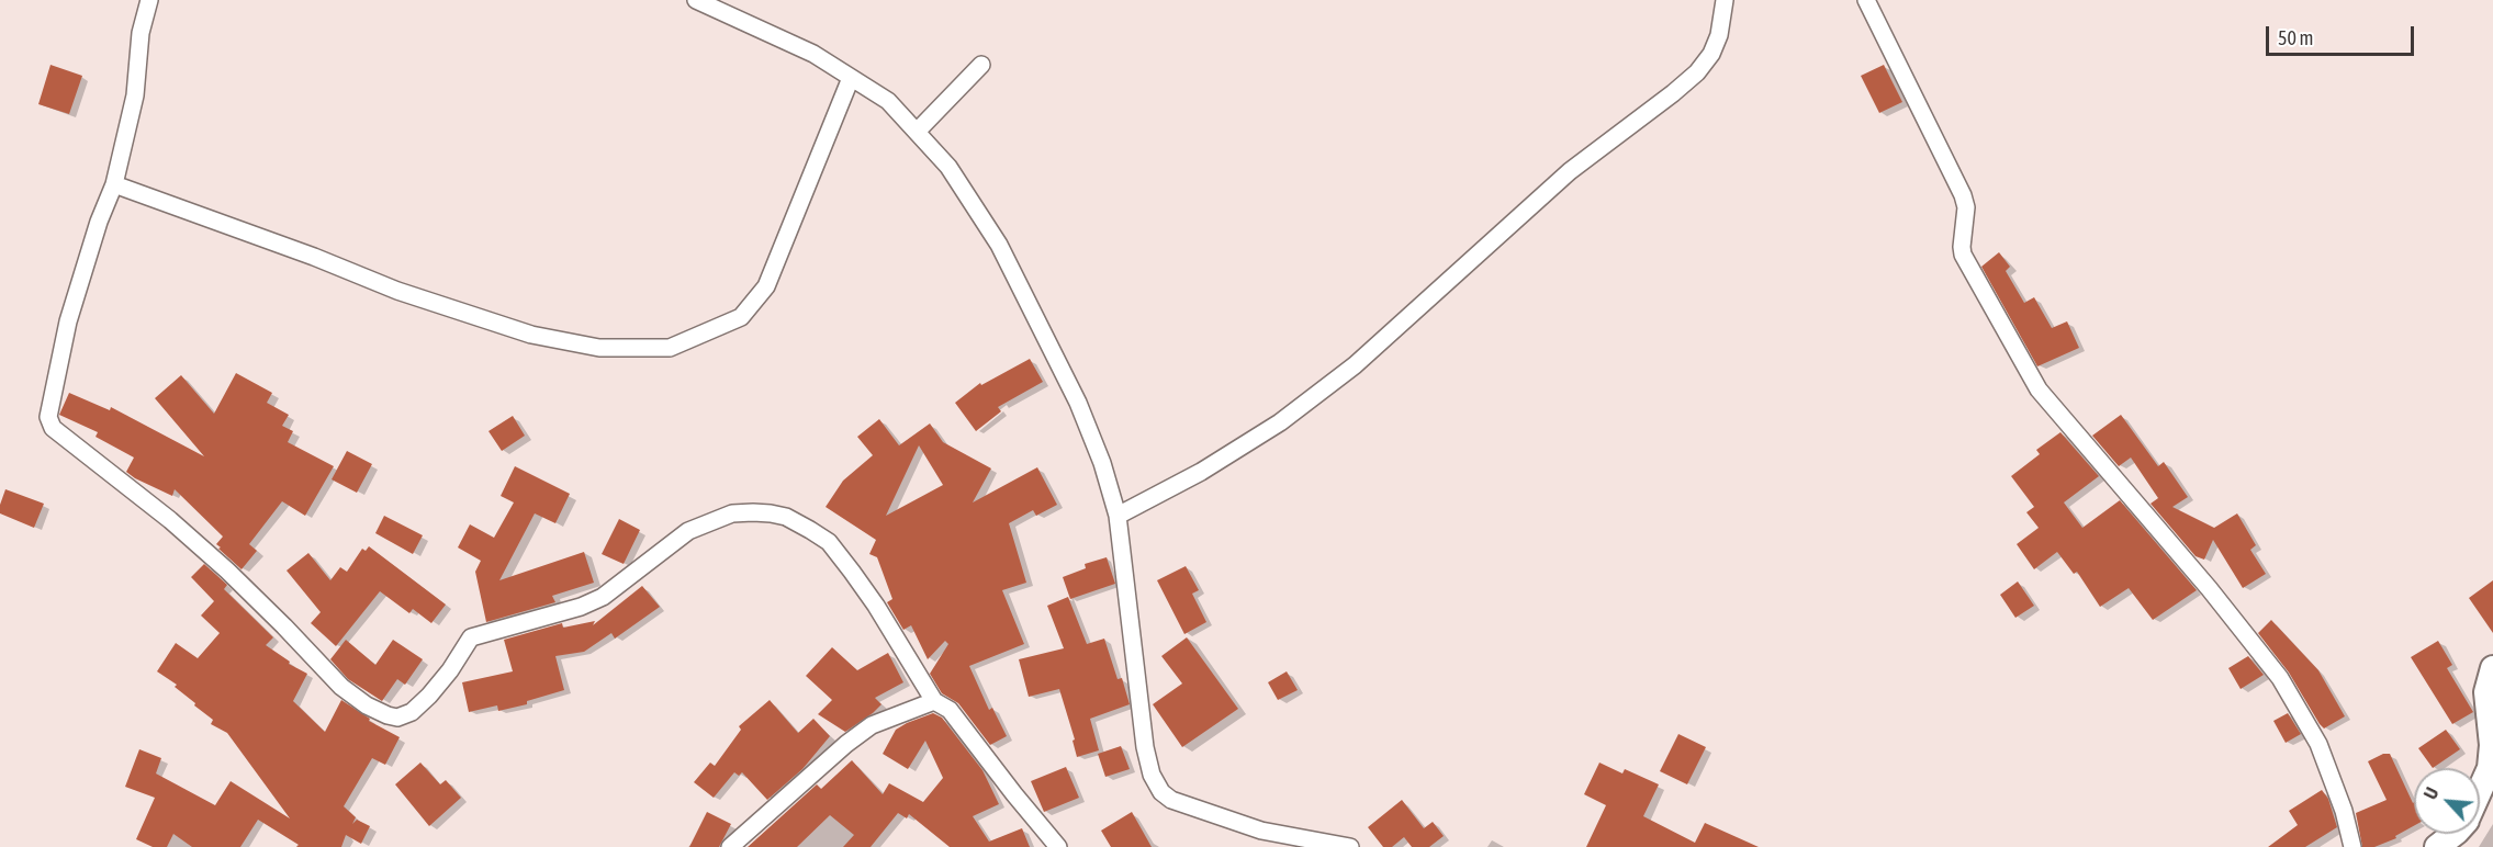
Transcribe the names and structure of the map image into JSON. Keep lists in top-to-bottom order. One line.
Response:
{"scale_bar":"50 m","north":"top left"}
